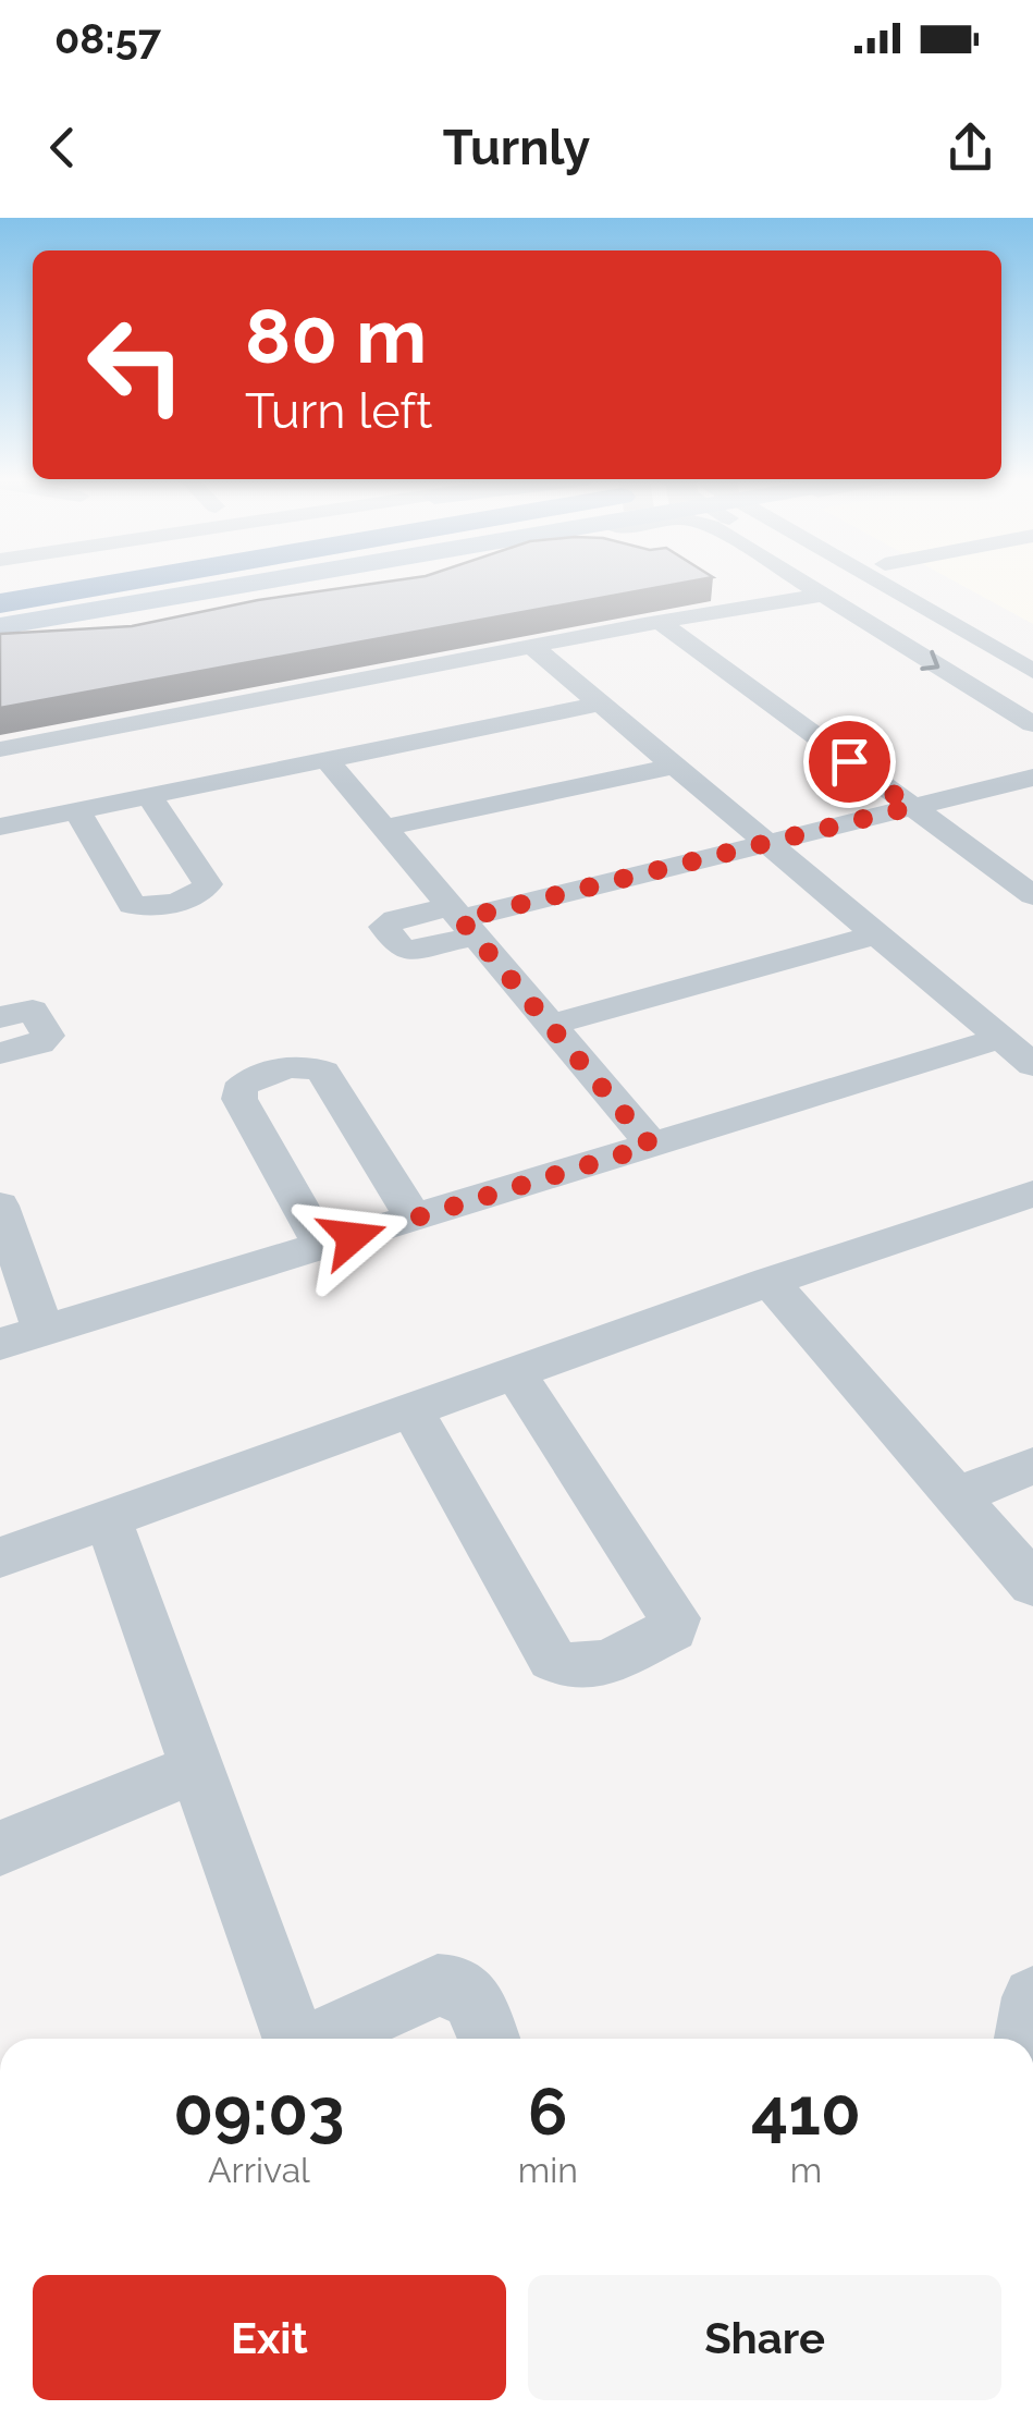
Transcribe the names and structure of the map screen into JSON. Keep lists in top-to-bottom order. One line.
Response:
{"page":{"status":"08:57","header":"Turnly","turn":["80 m","Turn left"],"eta":["09:03","Arrival","6","min","410","m"],"buttons":["Exit","Share"]}}
